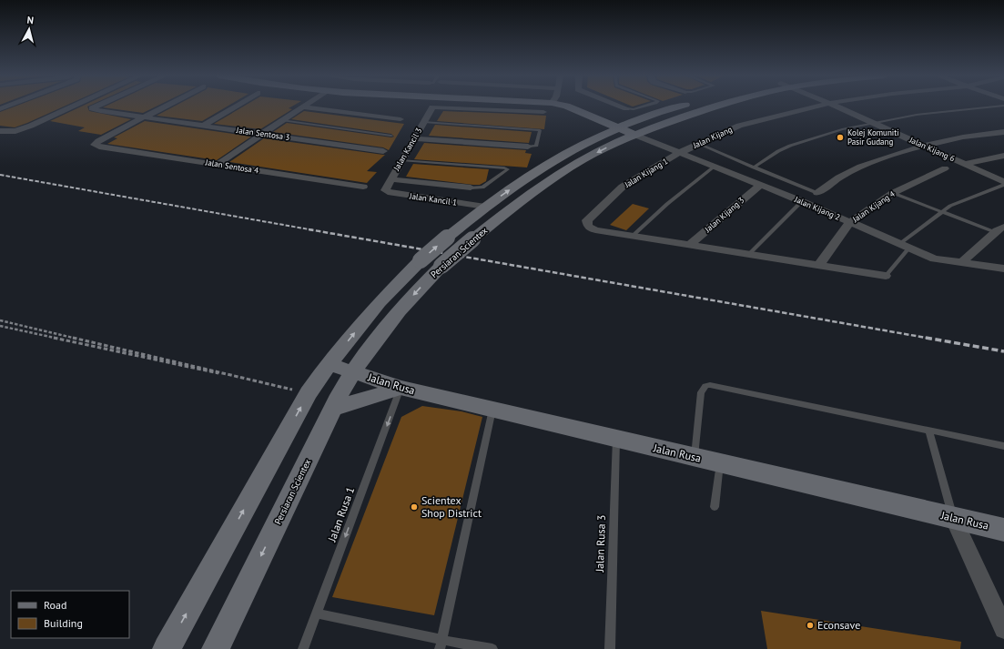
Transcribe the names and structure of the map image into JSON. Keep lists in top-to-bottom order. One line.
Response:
{"streets":{"main road":["Persiaran Scientex","Jalan Rusa"],"street":["Jalan Sentosa 3","Jalan Kijang","Jalan Kancil 3","Jalan Kijang 6","Jalan Sentosa 4","Jalan Kijang 1","Jalan Kancil 1","Jalan Kijang 4","Jalan Kijang 2","Jalan Kijang 3"],"lane":["Jalan Rusa 1","Jalan Rusa 3"]},"crossings":[["Jalan Sentosa 3","Jalan Sentosa 4"],["Jalan Kijang","Jalan Kijang 1"],["Jalan Kijang","Jalan Kijang 2"],["Jalan Kancil 3","Jalan Kancil 1"],["Jalan Kijang 1","Jalan Kijang 2"],["Jalan Kancil 1","Persiaran Scientex"],["Jalan Kijang 4","Jalan Kijang 2"],["Jalan Kijang 2","Jalan Kijang 3"],["Jalan Kijang 2","Persiaran Scientex"],["Persiaran Scientex","Jalan Rusa"],["Jalan Rusa","Jalan Rusa 1"],["Jalan Rusa","Jalan Rusa 3"]],"one_way":["Jalan Rusa 1"],"places":["Kolej Komuniti Pasir Gudang","Scientex Shop District","Econsave"],"legend":["Road","Building"],"north":"top"}
